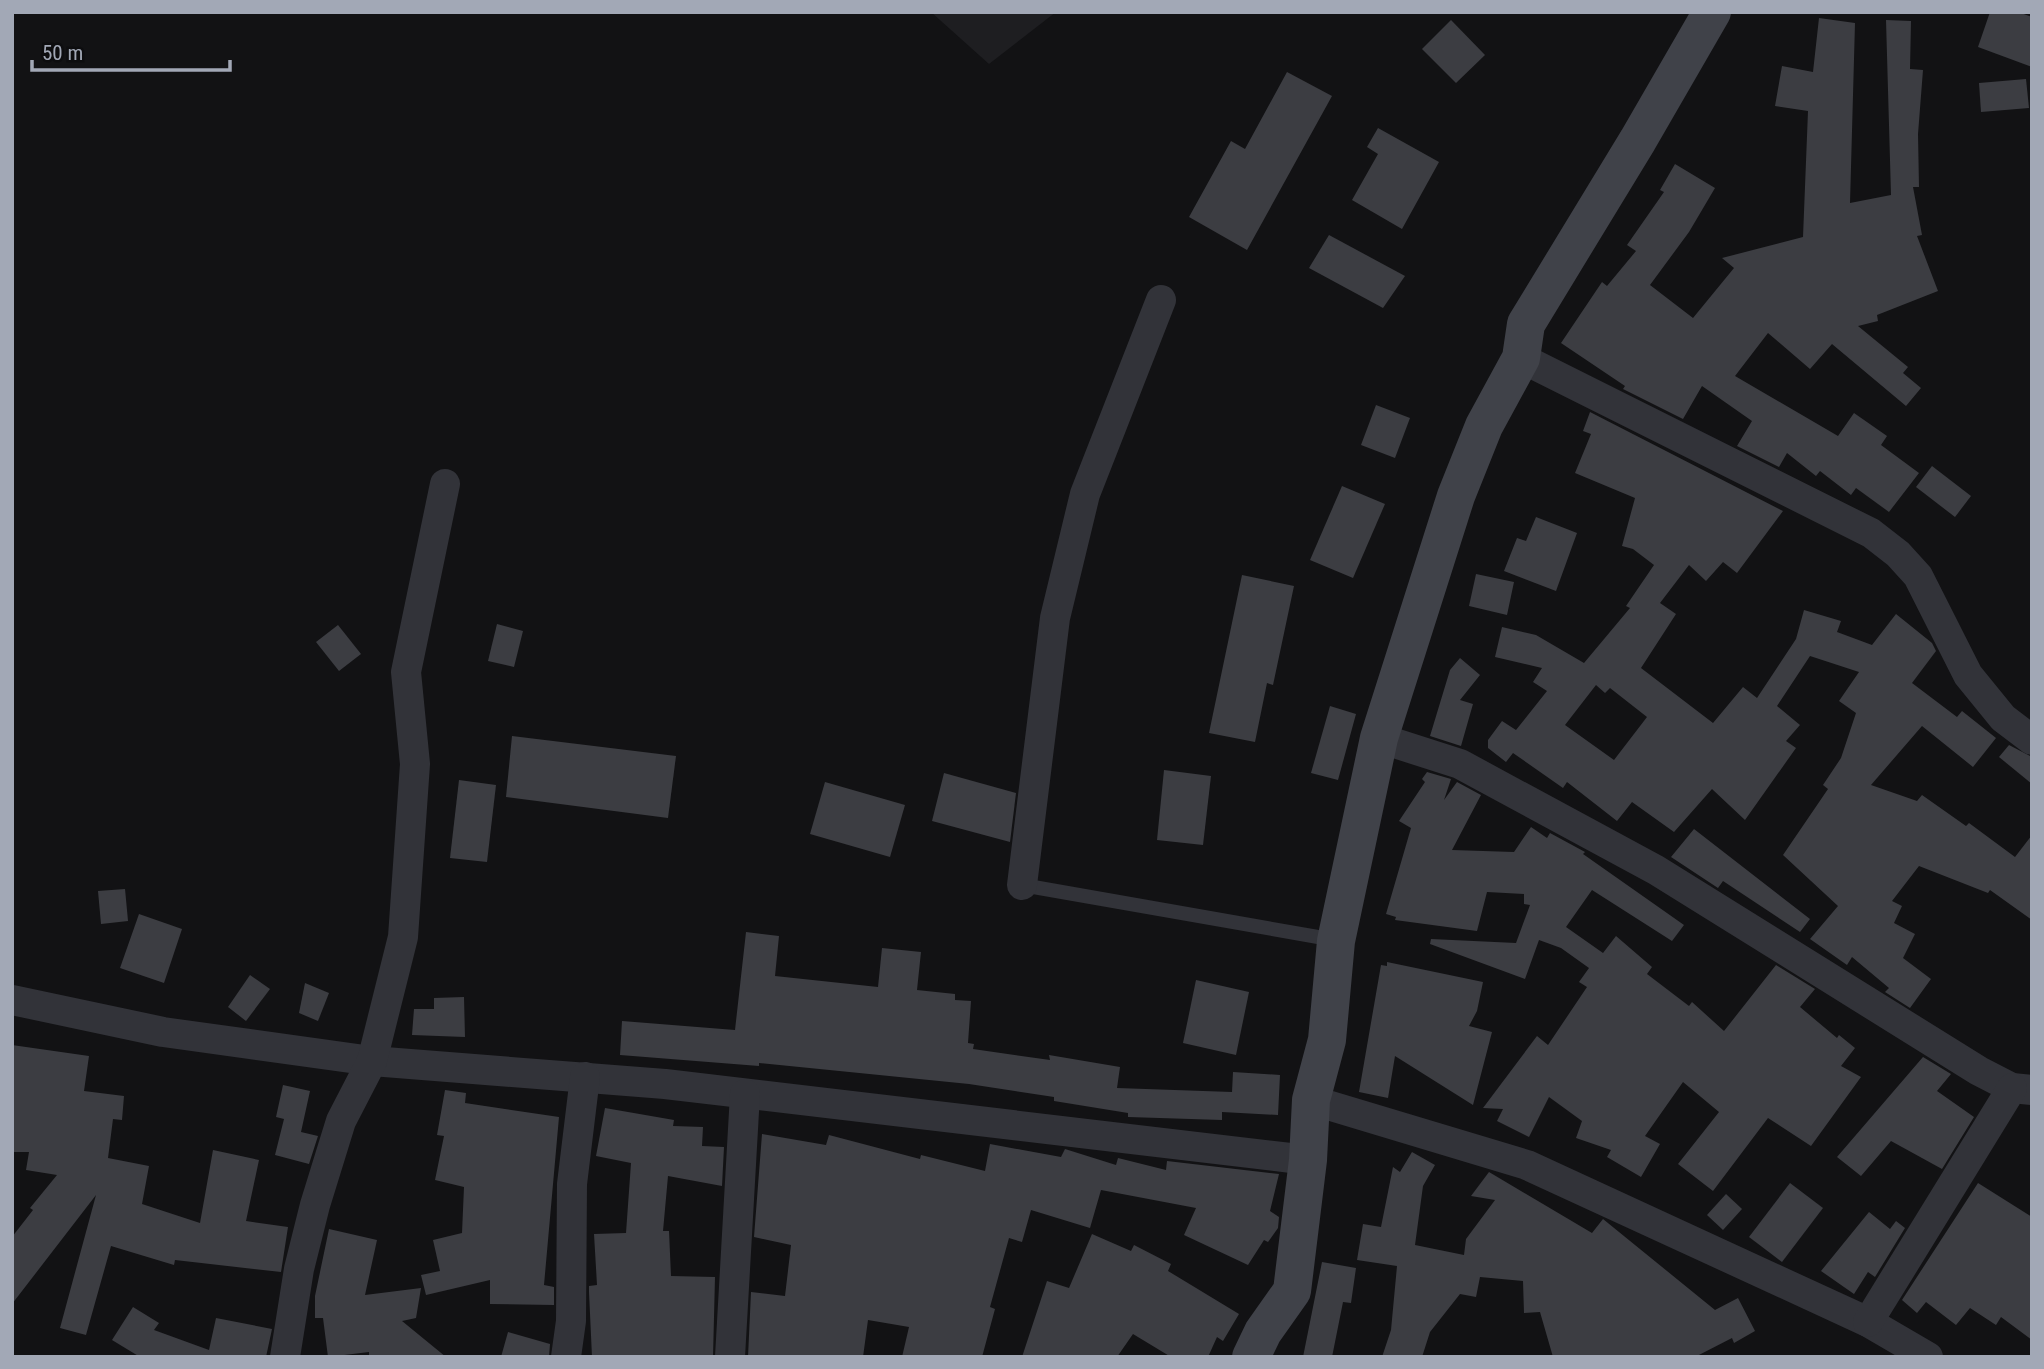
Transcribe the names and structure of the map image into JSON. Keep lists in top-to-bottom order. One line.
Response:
{"scale_bar":"50 m"}
